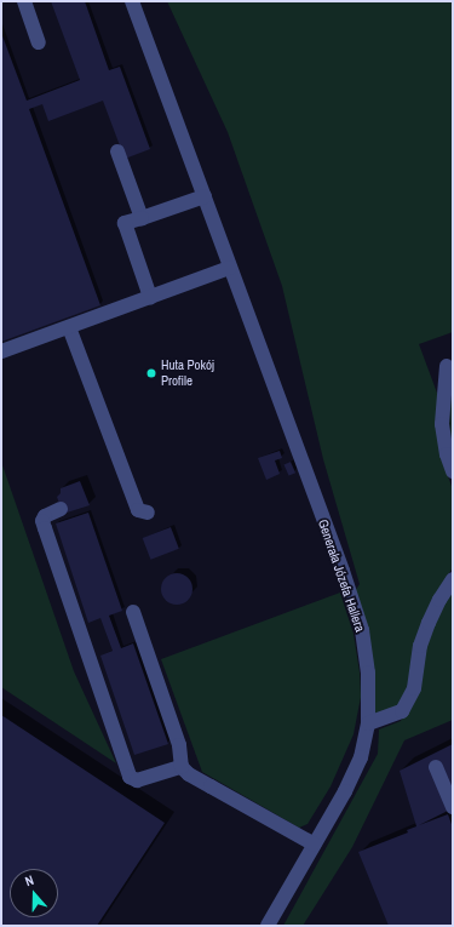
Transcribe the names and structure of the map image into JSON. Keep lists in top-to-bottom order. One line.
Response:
{"streets":{"street":["Generała Józefa Hallera"]},"places":["Huta Pokój Profile"],"north":"top"}
